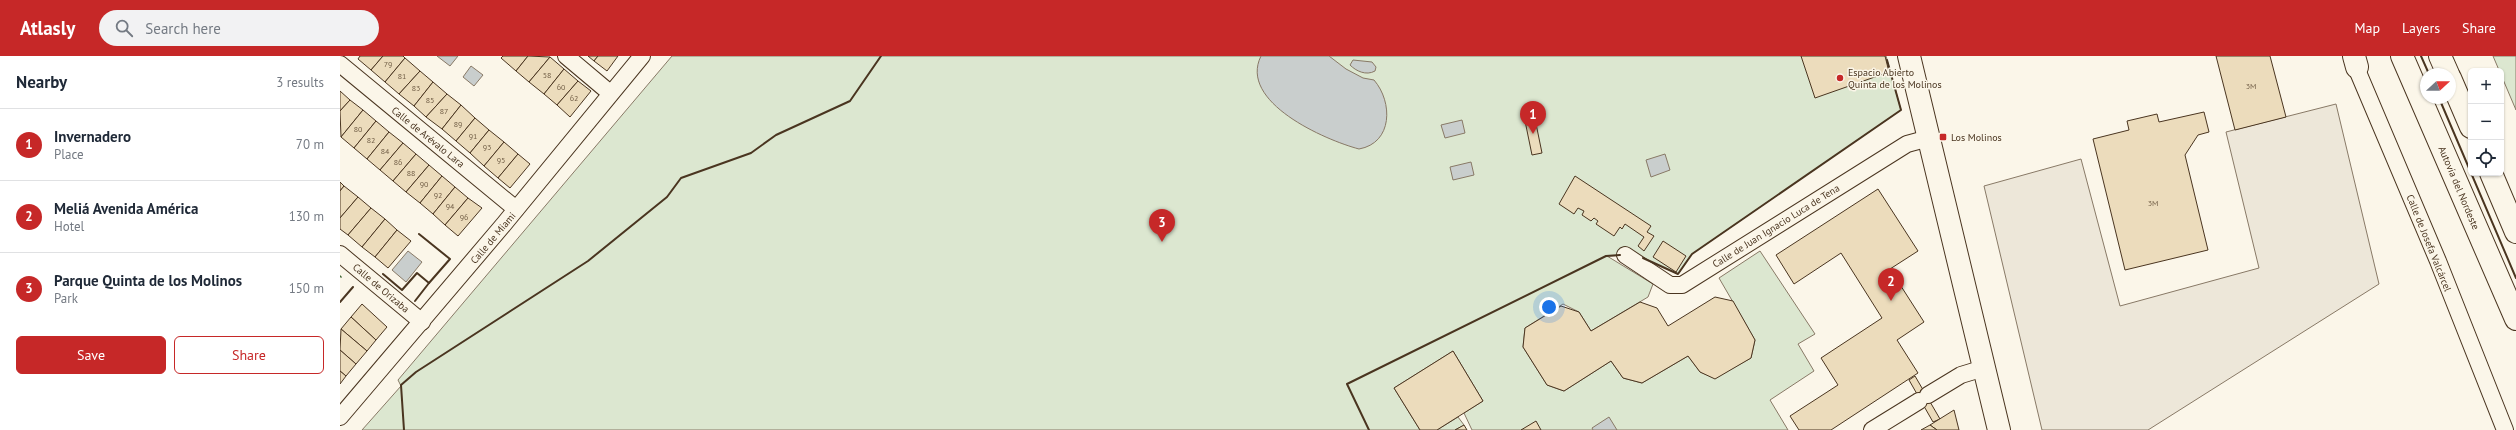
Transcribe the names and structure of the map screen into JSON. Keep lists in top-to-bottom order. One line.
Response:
{"streets":{"main road":["Autovía del Nordeste"],"street":["Calle de Arévalo Lara","Calle de Juan Ignacio Luca de Tena","Calle de Miami","Calle de Josefa Valcárcel","Calle de Orizaba"]},"crossings":[["Calle de Arévalo Lara","Calle de Miami"],["Calle de Miami","Calle de Orizaba"]],"places":{"other":["Espacio Abierto Quinta de los Molinos"],"transit":["Los Molinos"]},"house_numbers":["79","58","81","3M","60","83","62","85","87","89","80","91","82","93","84","95","86","88","90","92","3M","94","96"],"north":"right","page":{"header":"Atlasly","search":"Search here","nav":["Map","Layers","Share"],"heading":["Nearby","3 results"],"map_buttons":["+","−"],"pins":["1","3","2"],"list":[{"mark":"1","name":"Invernadero","note":"Place","value":"70 m"},{"mark":"2","name":"Meliá Avenida América","note":"Hotel","value":"130 m"},{"mark":"3","name":"Parque Quinta de los Molinos","note":"Park","value":"150 m"}],"buttons":["Save","Share"]}}
